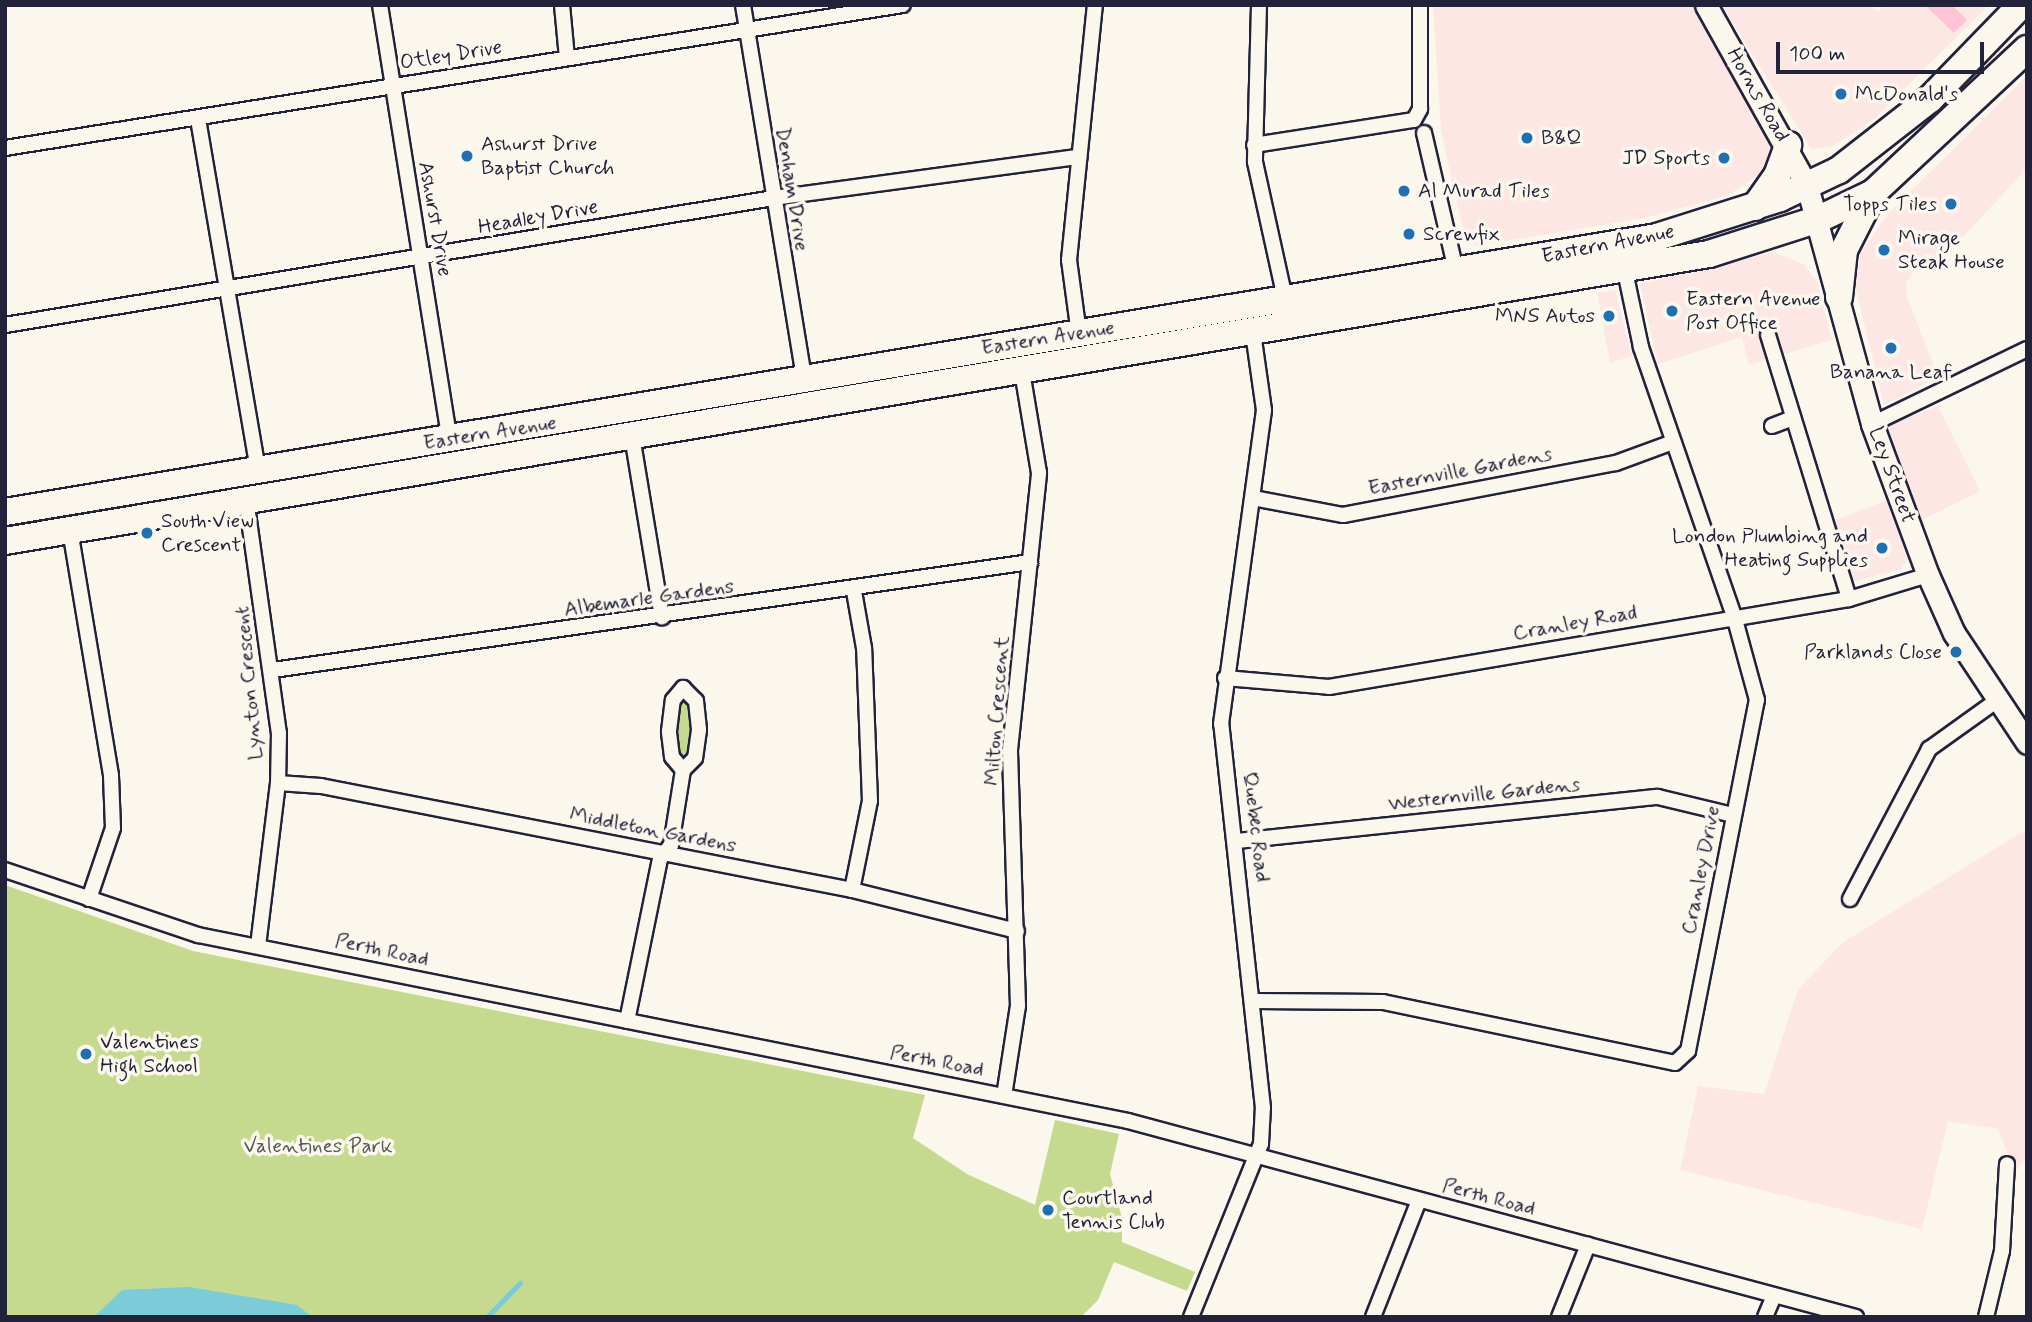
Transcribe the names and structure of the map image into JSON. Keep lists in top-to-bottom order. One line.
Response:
{"streets":{"highway":["Eastern Avenue"],"street":["Otley Drive","Horns Road","Denham Drive","Headley Drive","Ashurst Drive","Easternville Gardens","Ley Street","Albemarle Gardens","Cranley Road","Lynton Crescent","Milton Crescent","Westernville Gardens","Quebec Road","Middleton Gardens","Cranley Drive","Perth Road"]},"crossings":[["Otley Drive","Denham Drive"],["Otley Drive","Ashurst Drive"],["Horns Road","Eastern Avenue"],["Horns Road","Ley Street"],["Denham Drive","Headley Drive"],["Denham Drive","Eastern Avenue"],["Headley Drive","Ashurst Drive"],["Ashurst Drive","Eastern Avenue"],["Eastern Avenue","Ley Street"],["Eastern Avenue","Lynton Crescent"],["Eastern Avenue","Milton Crescent"],["Eastern Avenue","Quebec Road"],["Eastern Avenue","Cranley Drive"],["Easternville Gardens","Quebec Road"],["Easternville Gardens","Cranley Drive"],["Ley Street","Cranley Road"],["Albemarle Gardens","Lynton Crescent"],["Albemarle Gardens","Milton Crescent"],["Cranley Road","Quebec Road"],["Cranley Road","Cranley Drive"],["Lynton Crescent","Middleton Gardens"],["Lynton Crescent","Perth Road"],["Milton Crescent","Middleton Gardens"],["Milton Crescent","Perth Road"],["Westernville Gardens","Quebec Road"],["Westernville Gardens","Cranley Drive"],["Quebec Road","Cranley Drive"],["Quebec Road","Perth Road"]],"parks":["Valentines Park"],"places":["McDonald's","B&Q","Ashurst Drive Baptist Church","JD Sports","Al Murad Tiles","Topps Tiles","Screwfix","Mirage Steak House","Eastern Avenue Post Office","MNS Autos","Banana Leaf","South View Crescent","London Plumbing and Heating Supplies","Parklands Close","Valentines High School","Courtland Tennis Club"],"scale_bar":"100 m"}
